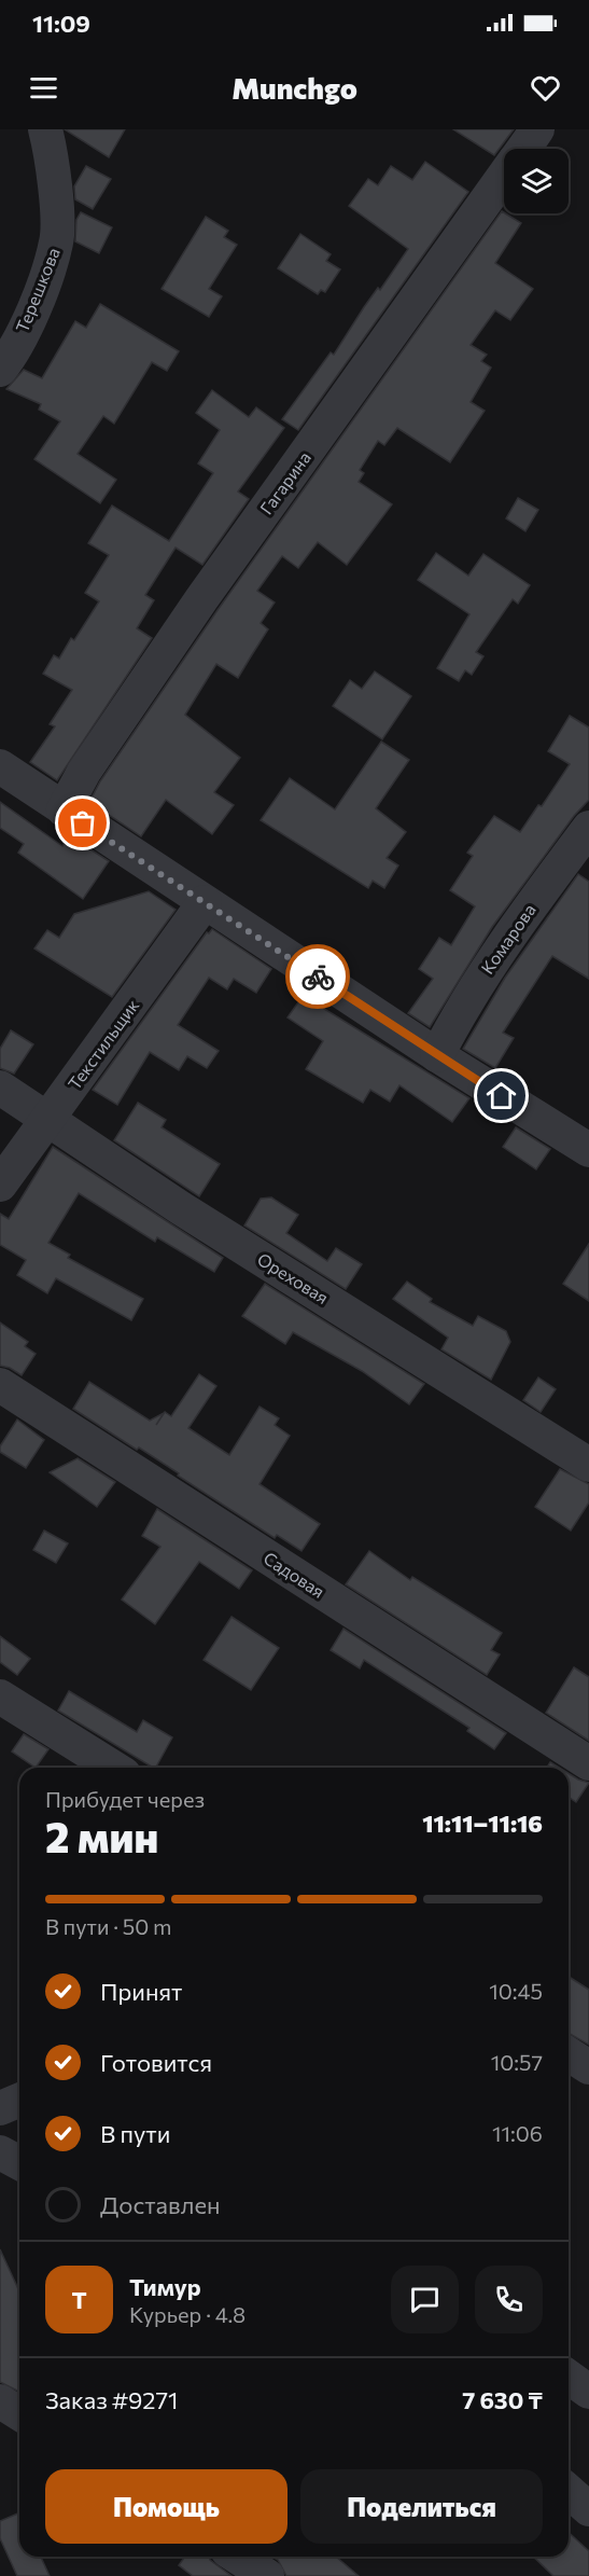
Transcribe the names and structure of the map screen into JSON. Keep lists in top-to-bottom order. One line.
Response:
{"streets":{"street":["Терешкова","Гагарина","Комарова","Текстильщик","Ореховая","Садовая"]},"crossings":[["Текстильщик","Ореховая"]],"page":{"status":"11:09","header":"Munchgo","heading":["2 мин","Прибудет через","11:11–11:16"],"panel":["Тимур","Курьер · 4.8","Заказ #9271","7 630 ₸"],"bar":"В пути · 50 m","list":[["Принят","10:45"],["Готовится","10:57"],["В пути","11:06"],"Доставлен"],"round":"Т","buttons":["Помощь","Поделиться"]}}
